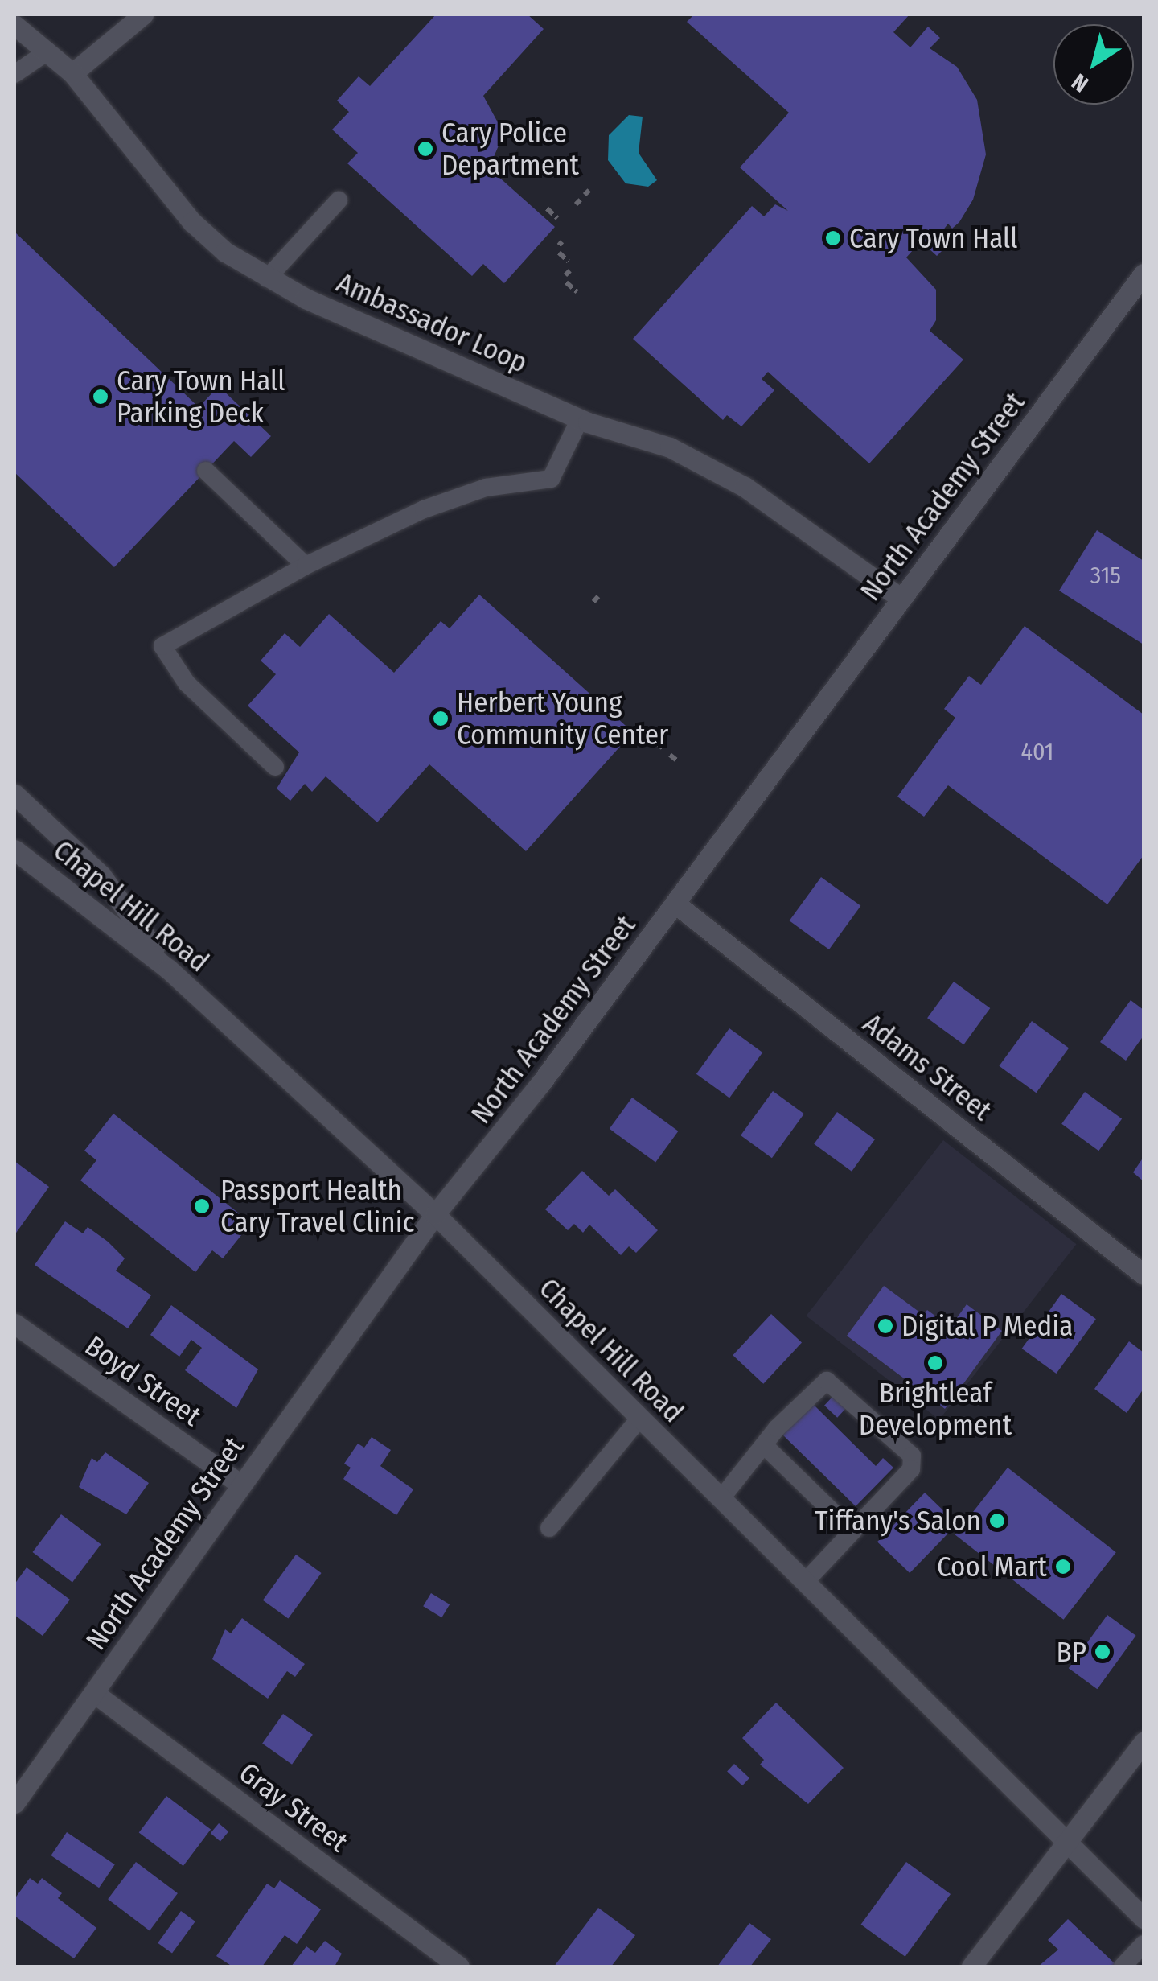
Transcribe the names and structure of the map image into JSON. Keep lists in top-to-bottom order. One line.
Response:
{"streets":{"street":["Ambassador Loop","North Academy Street","Chapel Hill Road","Adams Street","Boyd Street","Gray Street"]},"crossings":[["Ambassador Loop","North Academy Street"],["North Academy Street","Chapel Hill Road"],["North Academy Street","Adams Street"],["North Academy Street","Boyd Street"],["North Academy Street","Gray Street"]],"places":["Cary Police Department","Cary Town Hall","Cary Town Hall Parking Deck","Herbert Young Community Center","Passport Health Cary Travel Clinic","Digital P Media","Brightleaf Development","Tiffany's Salon","Cool Mart","BP"],"house_numbers":["315","401"],"north":"bottom left"}
